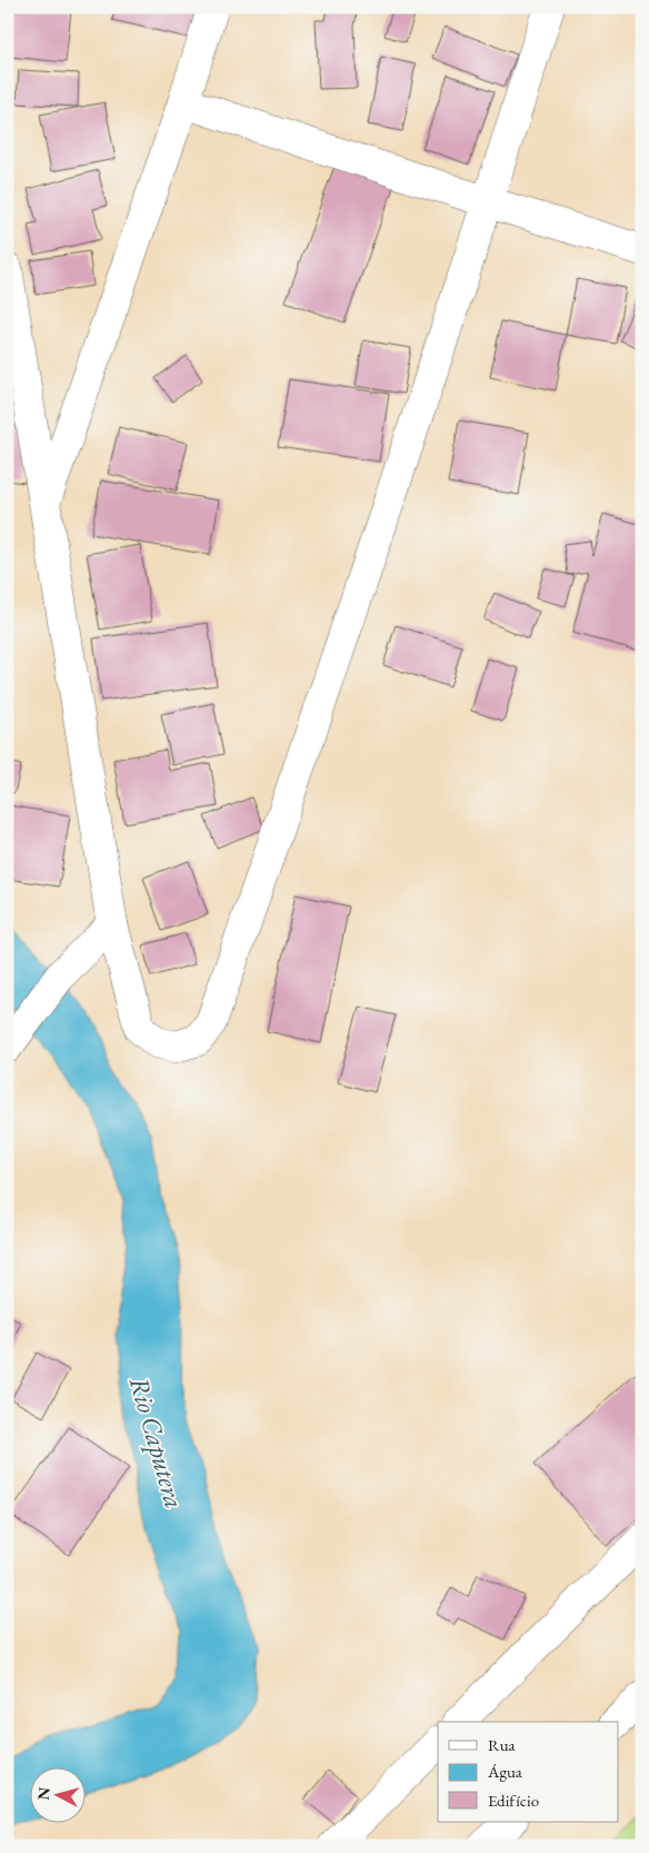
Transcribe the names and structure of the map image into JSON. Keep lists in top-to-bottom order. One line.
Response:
{"water":["Rio Caputera"],"legend":["Rua","Água","Edifício"],"north":"left"}
